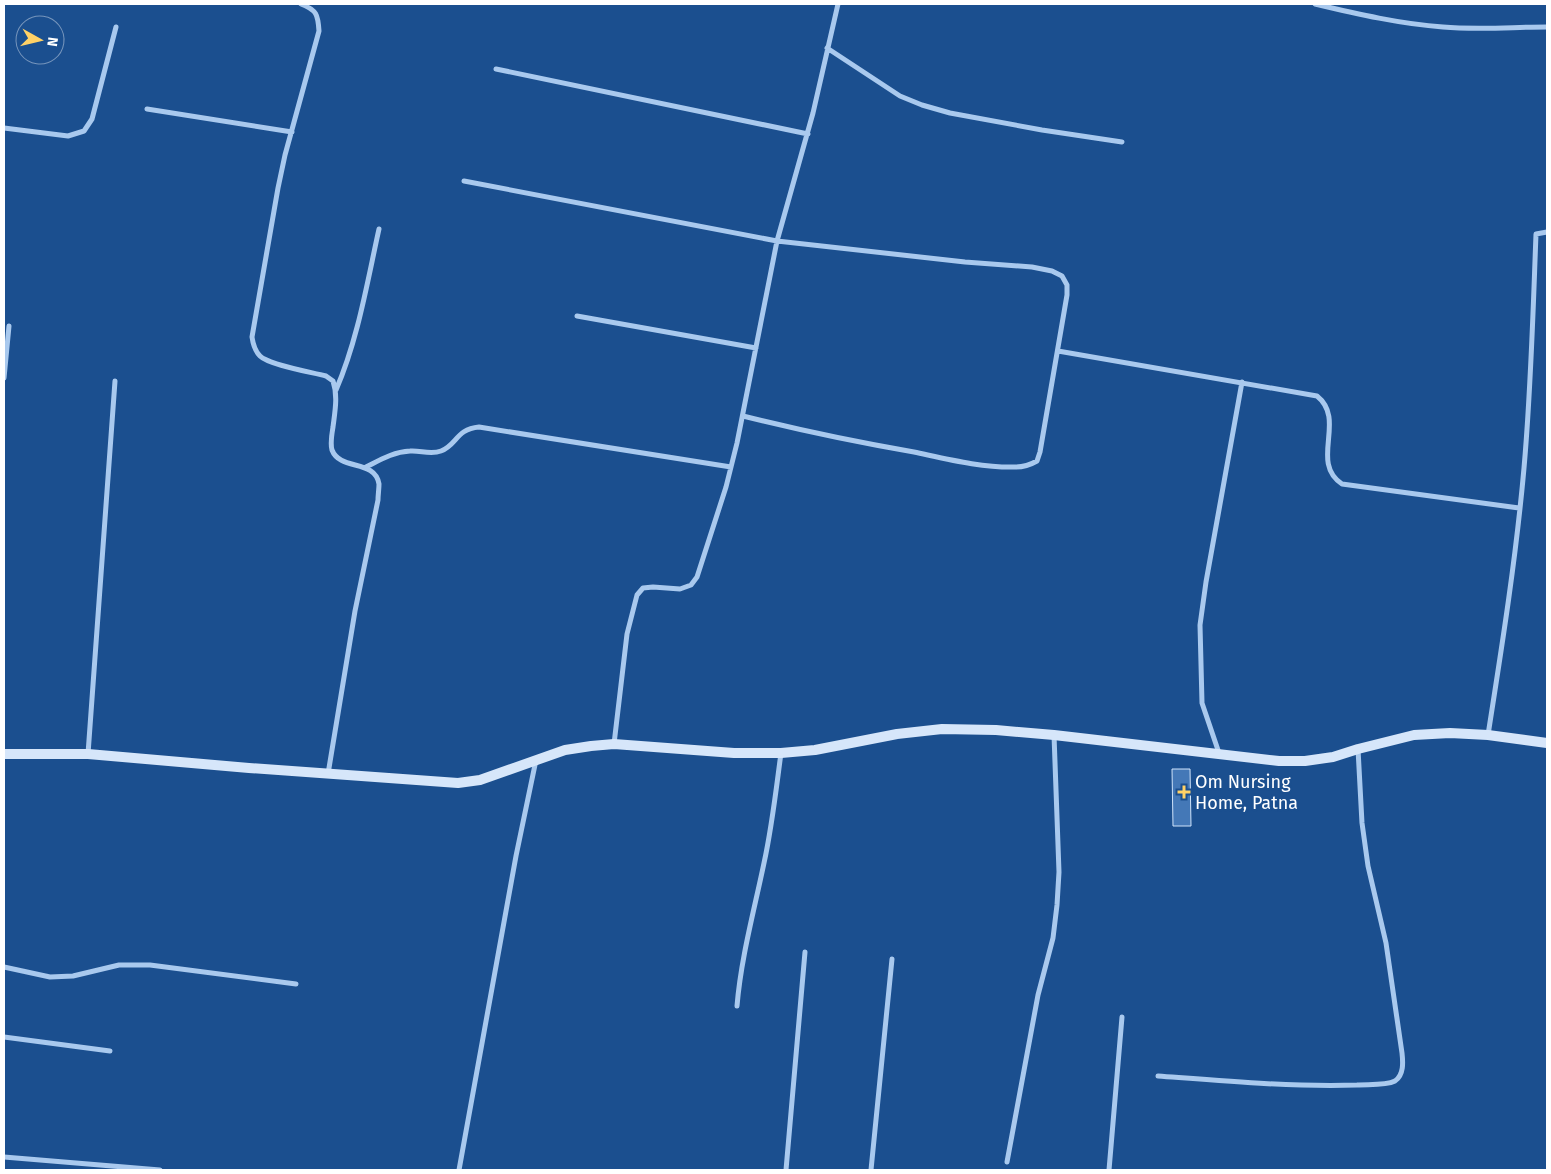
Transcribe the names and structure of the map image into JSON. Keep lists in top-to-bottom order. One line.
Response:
{"places":{"health":["Om Nursing Home, Patna"]},"north":"right"}
